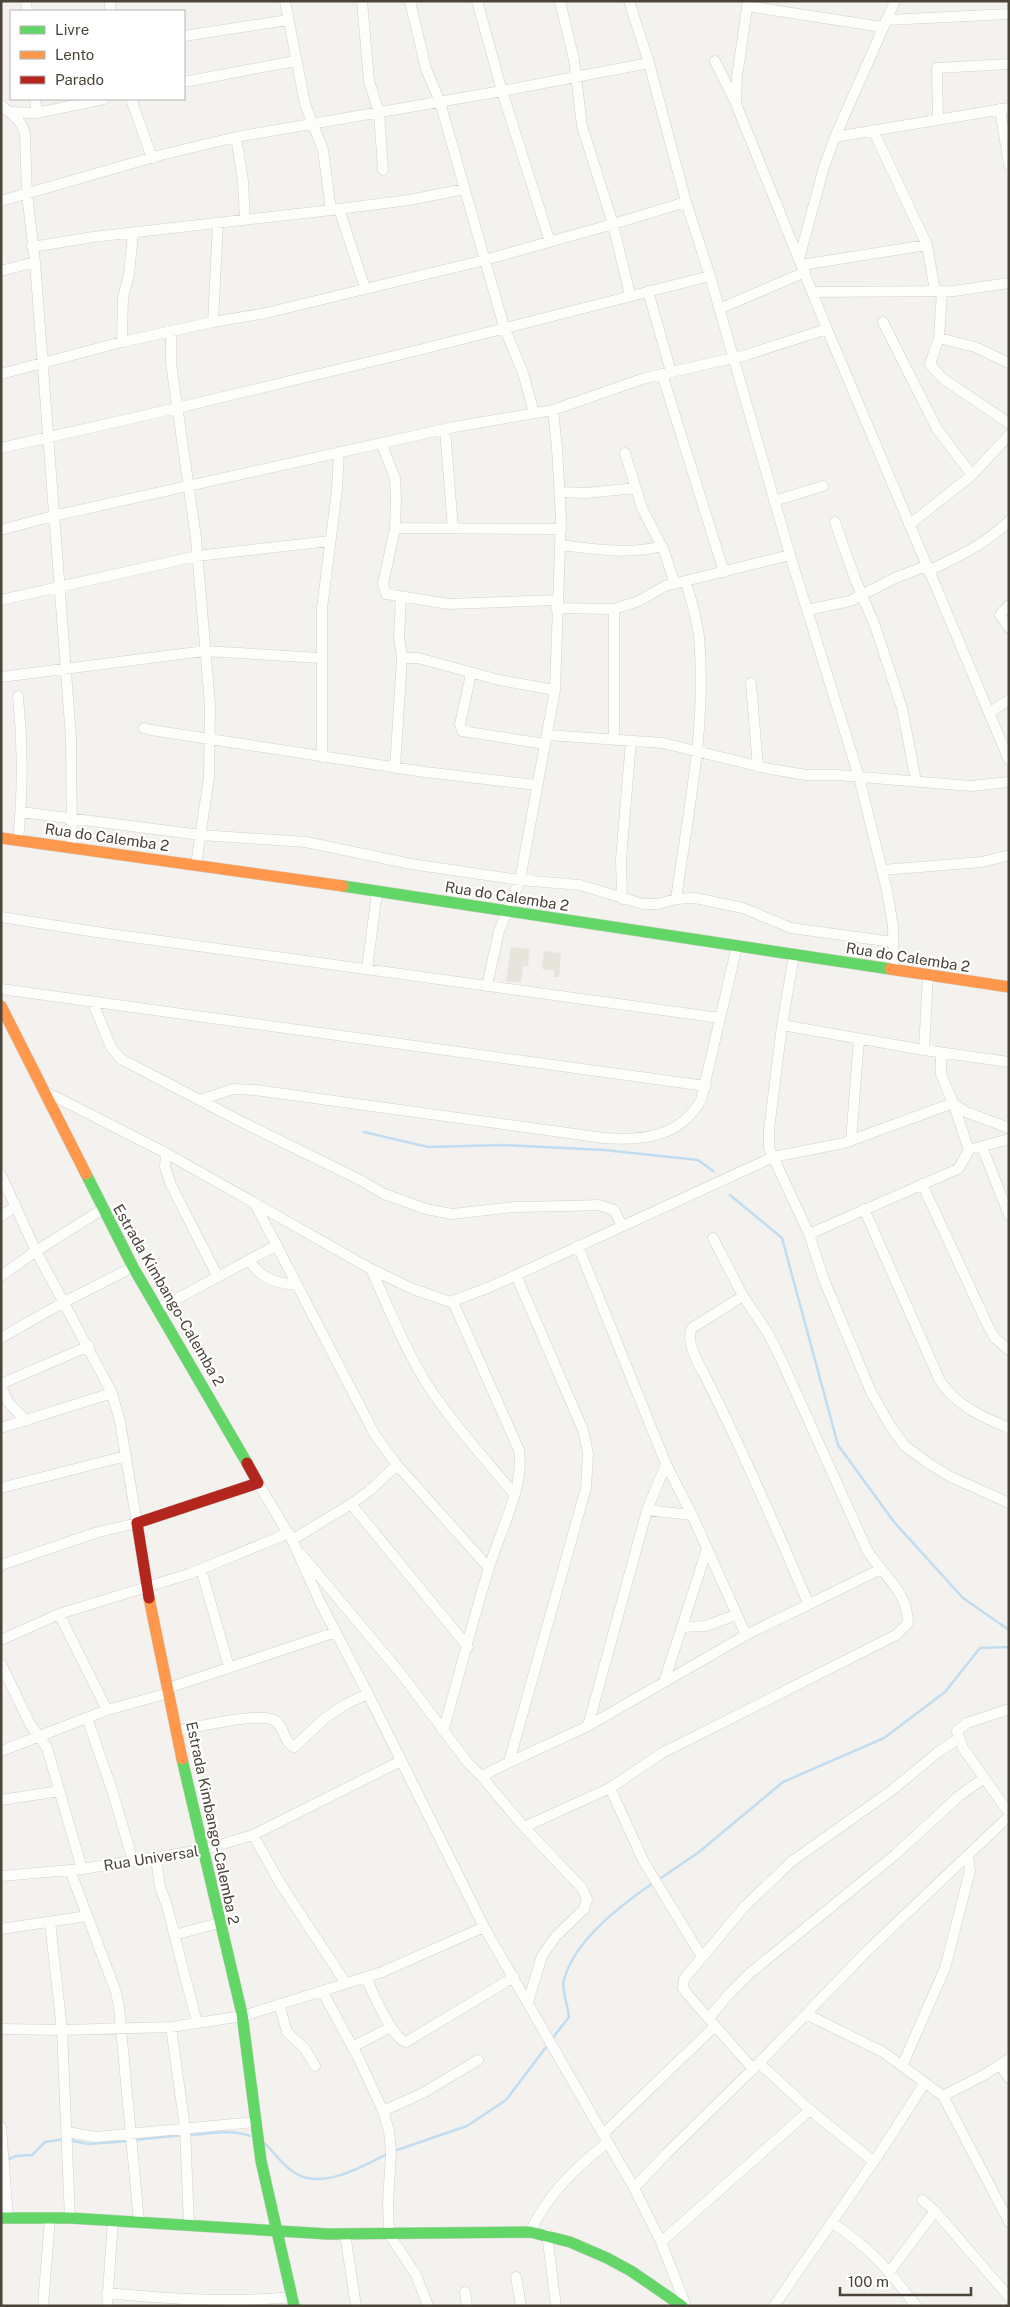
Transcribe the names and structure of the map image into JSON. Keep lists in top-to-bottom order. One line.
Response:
{"streets":{"main road":["Rua do Calemba 2","Estrada Kimbango-Calemba 2"],"street":["Rua Universal"]},"crossings":[["Estrada Kimbango-Calemba 2","Rua Universal"]],"legend":["Livre","Lento","Parado"],"scale_bar":"100 m"}
